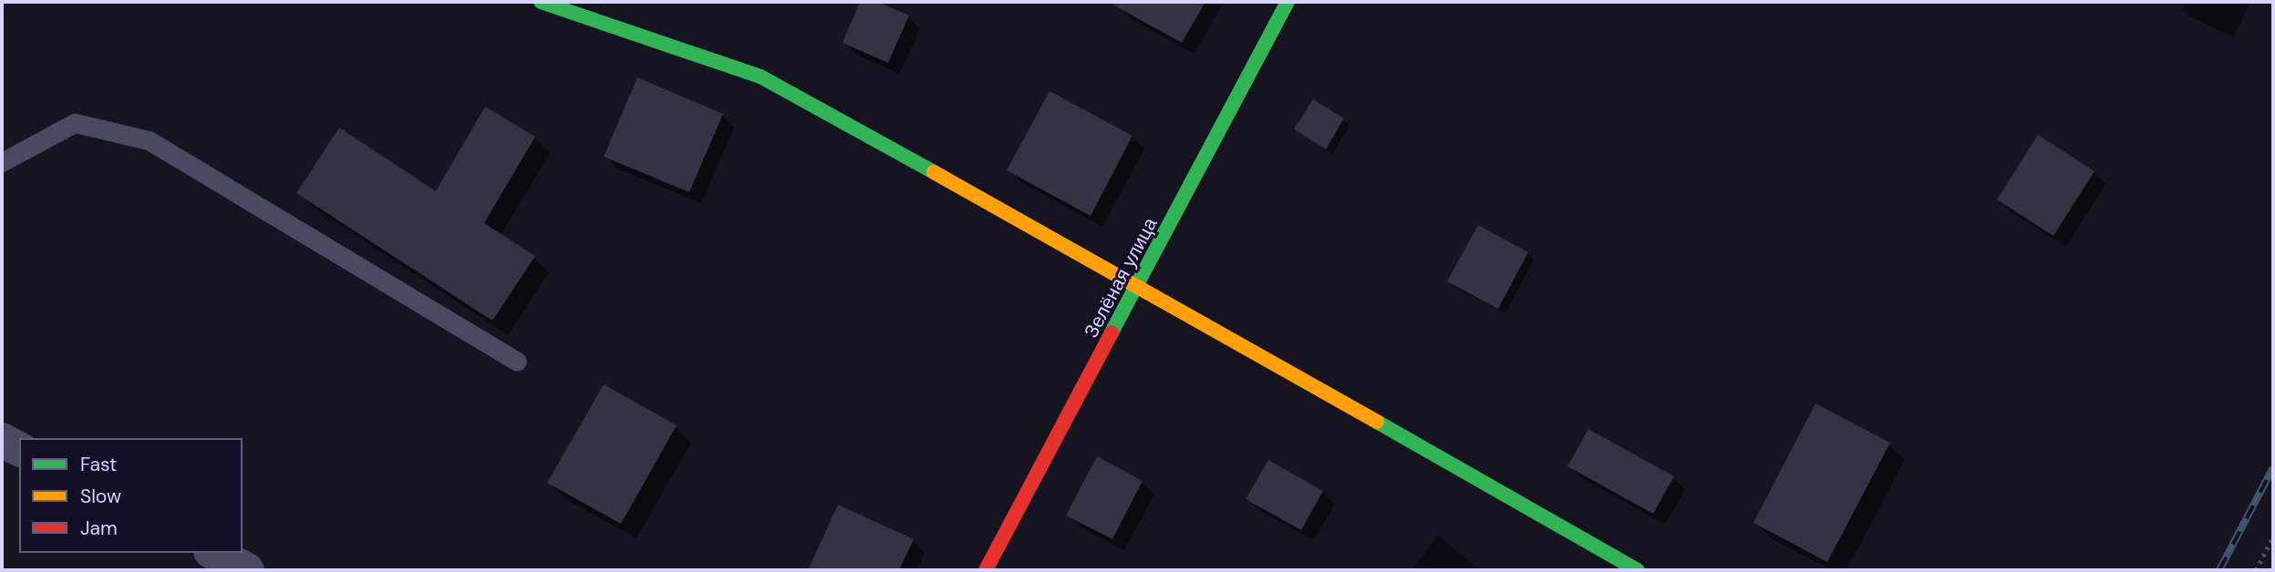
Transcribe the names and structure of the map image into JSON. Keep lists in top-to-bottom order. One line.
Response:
{"streets":{"street":["Зелёная улица"]},"legend":["Fast","Slow","Jam"]}
